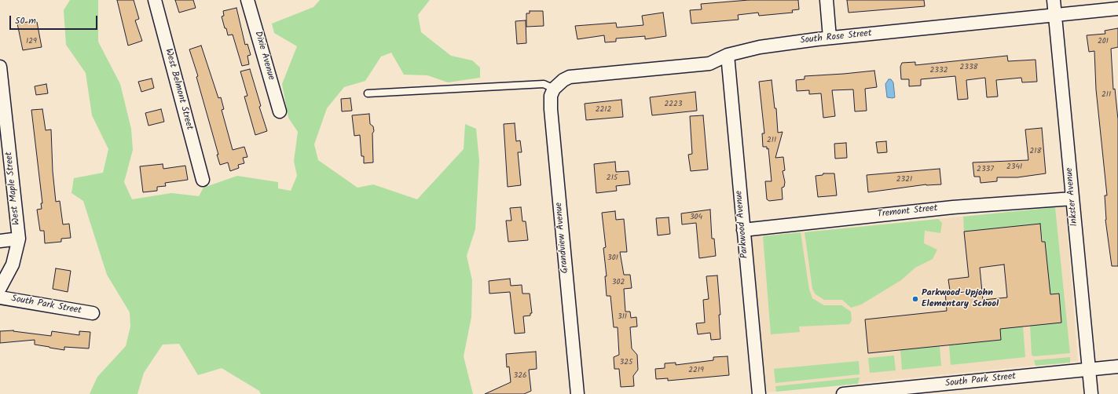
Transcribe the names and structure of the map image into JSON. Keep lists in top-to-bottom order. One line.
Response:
{"streets":{"street":["South Rose Street","Dixie Avenue","West Belmont Street","West Maple Street","Inkster Avenue","Tremont Street","Parkwood Avenue","Grandview Avenue","South Park Street"]},"crossings":[["South Rose Street","Inkster Avenue"],["South Rose Street","Parkwood Avenue"],["South Rose Street","Grandview Avenue"],["Inkster Avenue","Tremont Street"],["Inkster Avenue","South Park Street"],["Tremont Street","Parkwood Avenue"]],"places":["Parkwood-Upjohn Elementary School"],"house_numbers":["129","201","2338","2332","211","2223","2212","211","218","2341","2337","215","2321","304","301","302","311","325","2219","326"],"scale_bar":"50 m"}
